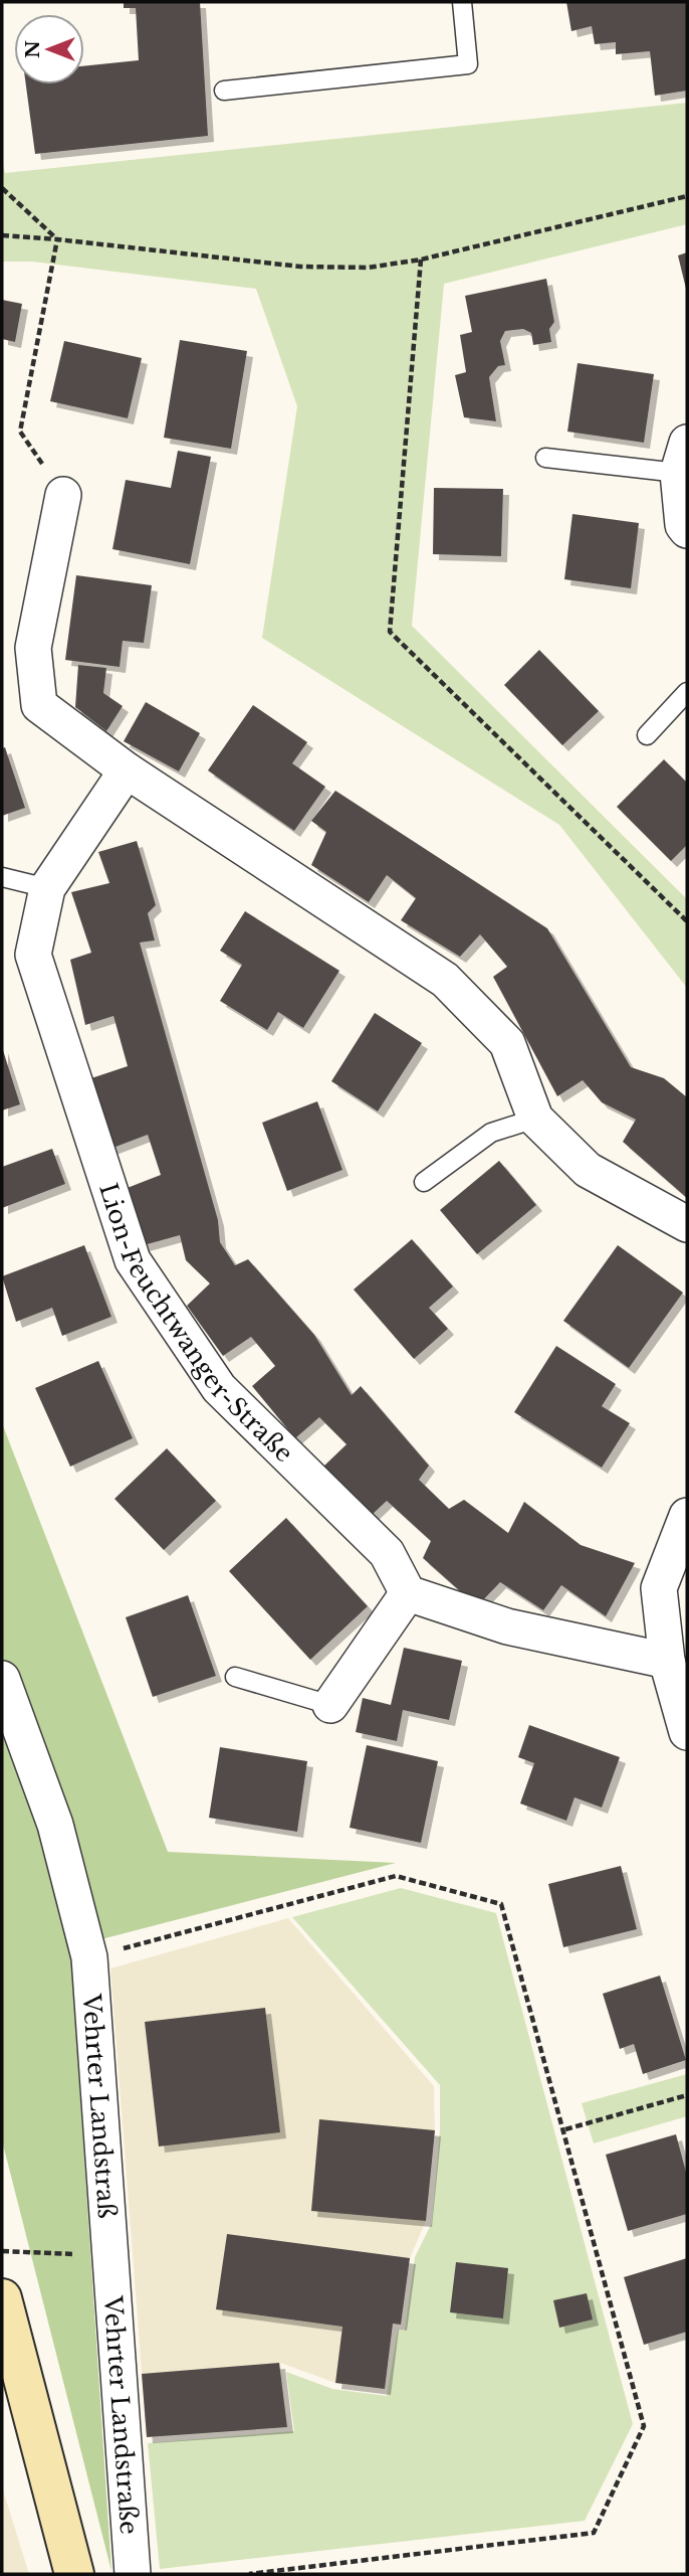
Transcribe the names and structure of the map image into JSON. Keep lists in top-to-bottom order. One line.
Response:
{"streets":{"street":["Lion-Feuchtwanger-Straße","Vehrter Landstraß","Vehrter Landstraße"]},"crossings":[["Vehrter Landstraß","Vehrter Landstraße"]],"north":"left"}
